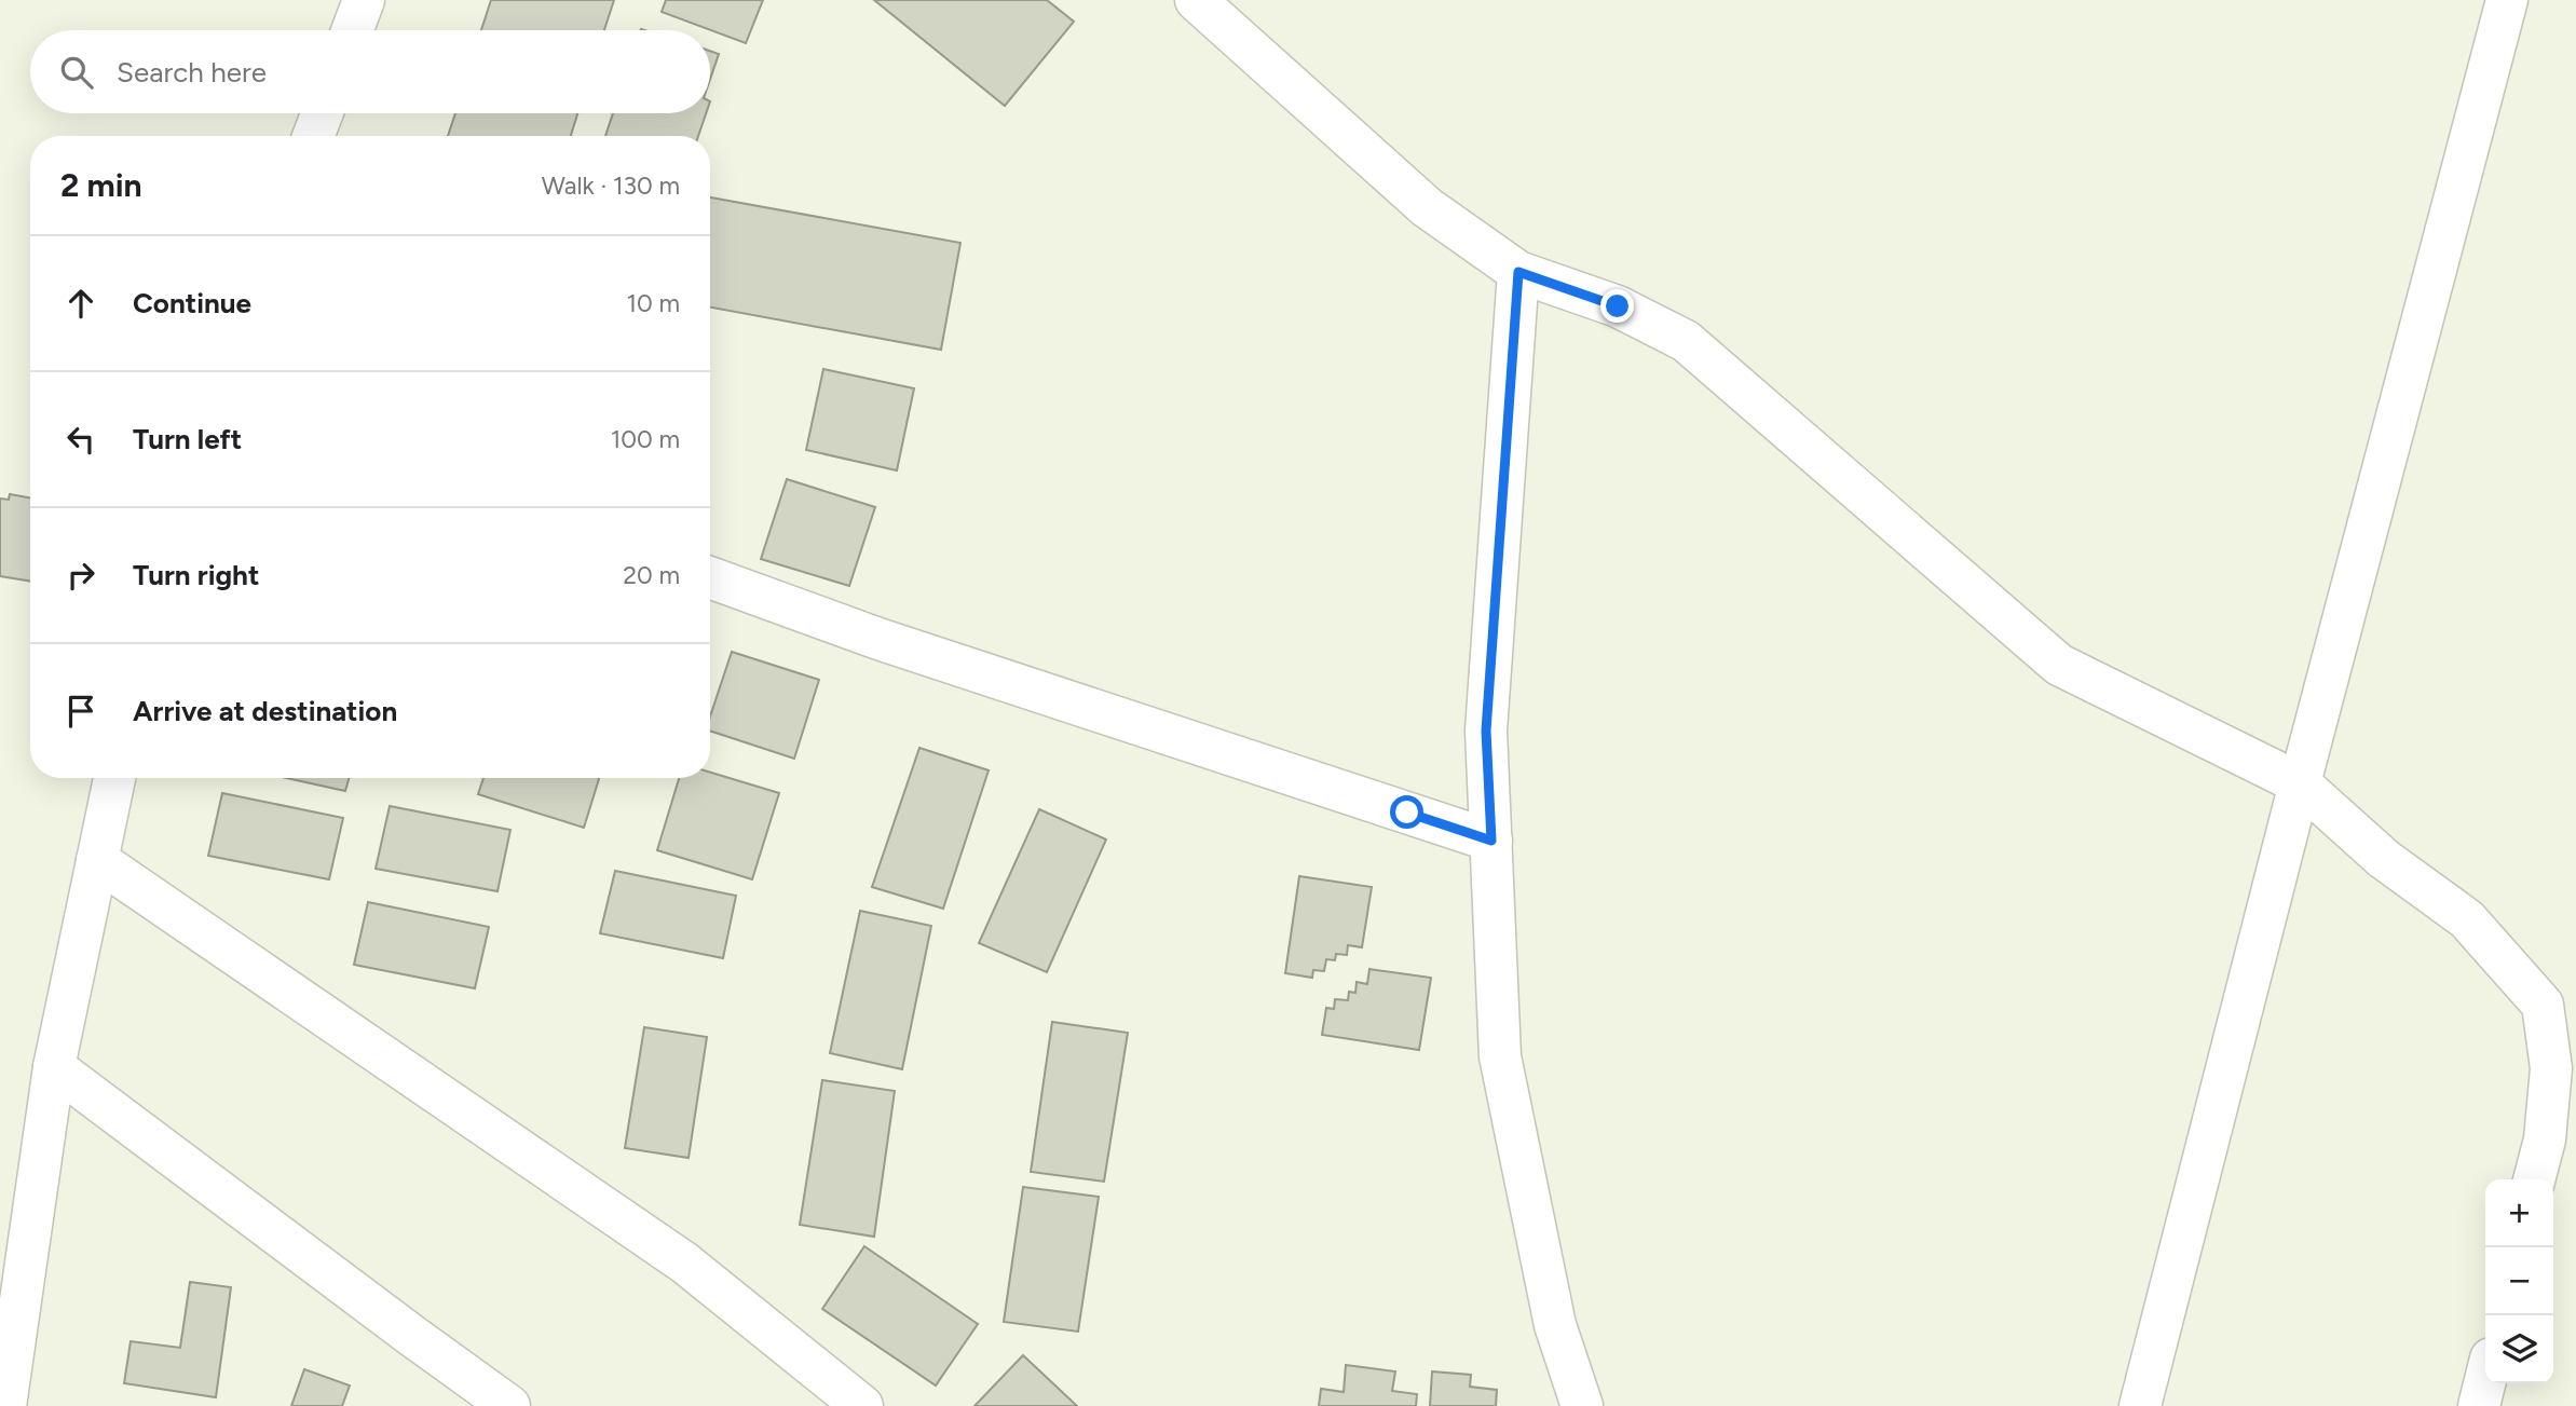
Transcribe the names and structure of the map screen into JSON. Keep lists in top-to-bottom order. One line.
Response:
{"page":{"search":"Search here","heading":["2 min","Walk · 130 m"],"list":[["Continue","10 m"],["Turn left","100 m"],["Turn right","20 m"],"Arrive at destination"],"map_buttons":["+","−"]}}
